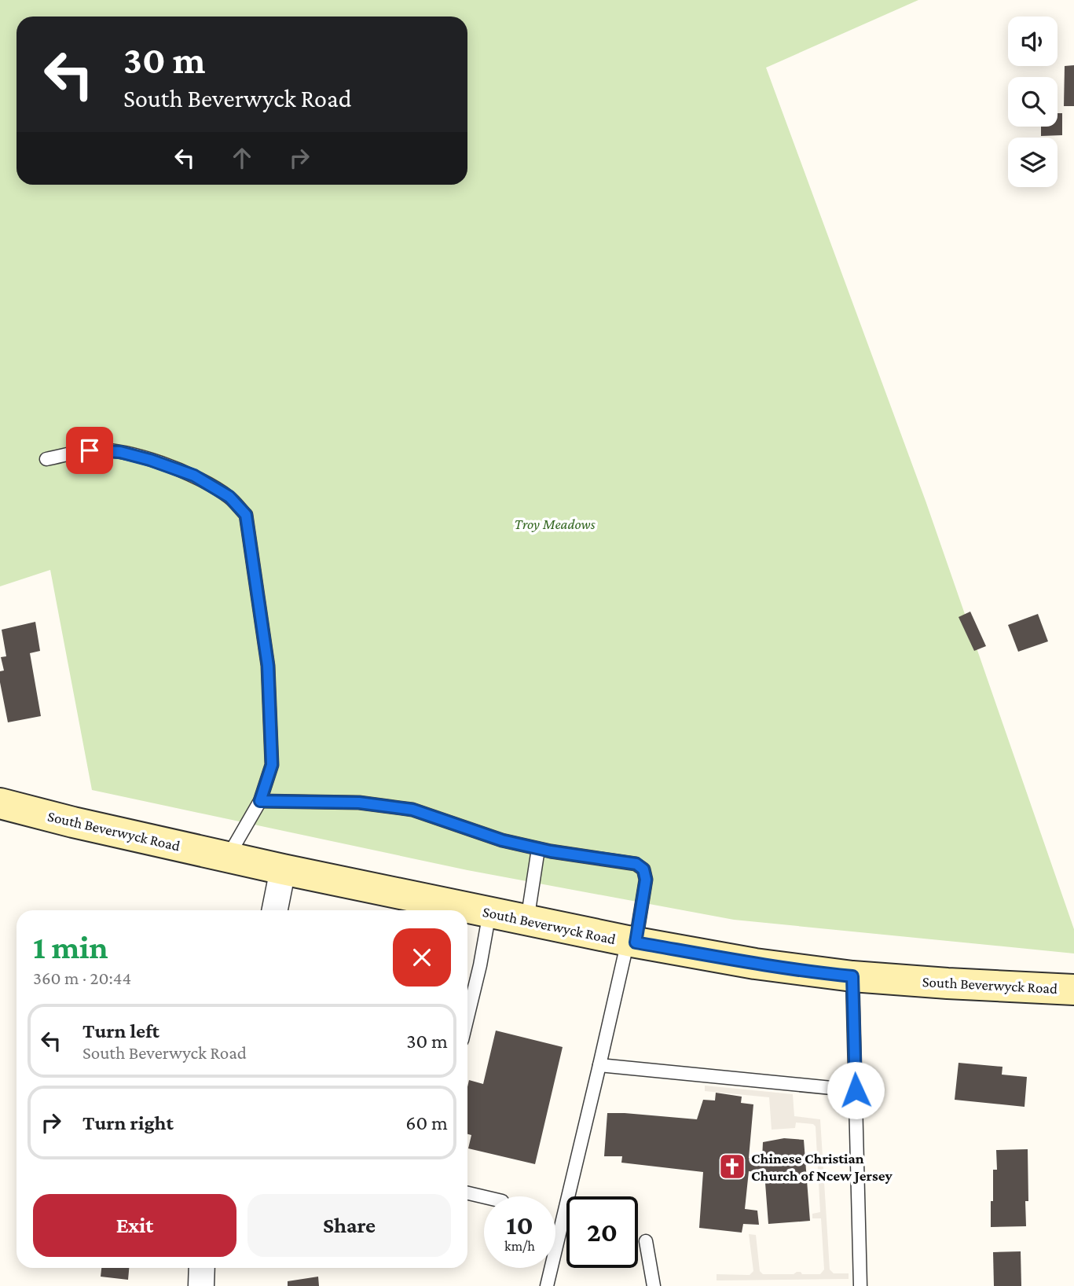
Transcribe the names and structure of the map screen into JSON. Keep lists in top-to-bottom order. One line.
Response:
{"streets":{"main road":["South Beverwyck Road"]},"parks":["Troy Meadows"],"places":{"church":["Chinese Christian Church of Ncew Jersey"]},"page":{"turn":["30 m","South Beverwyck Road"],"heading":["1 min","360 m · 20:44"],"list":[{"name":"Turn left","note":"South Beverwyck Road","value":"30 m"},{"name":"Turn right","value":"60 m"}],"buttons":["Exit","Share"],"speed":"10 km/h","limit":"20"}}
